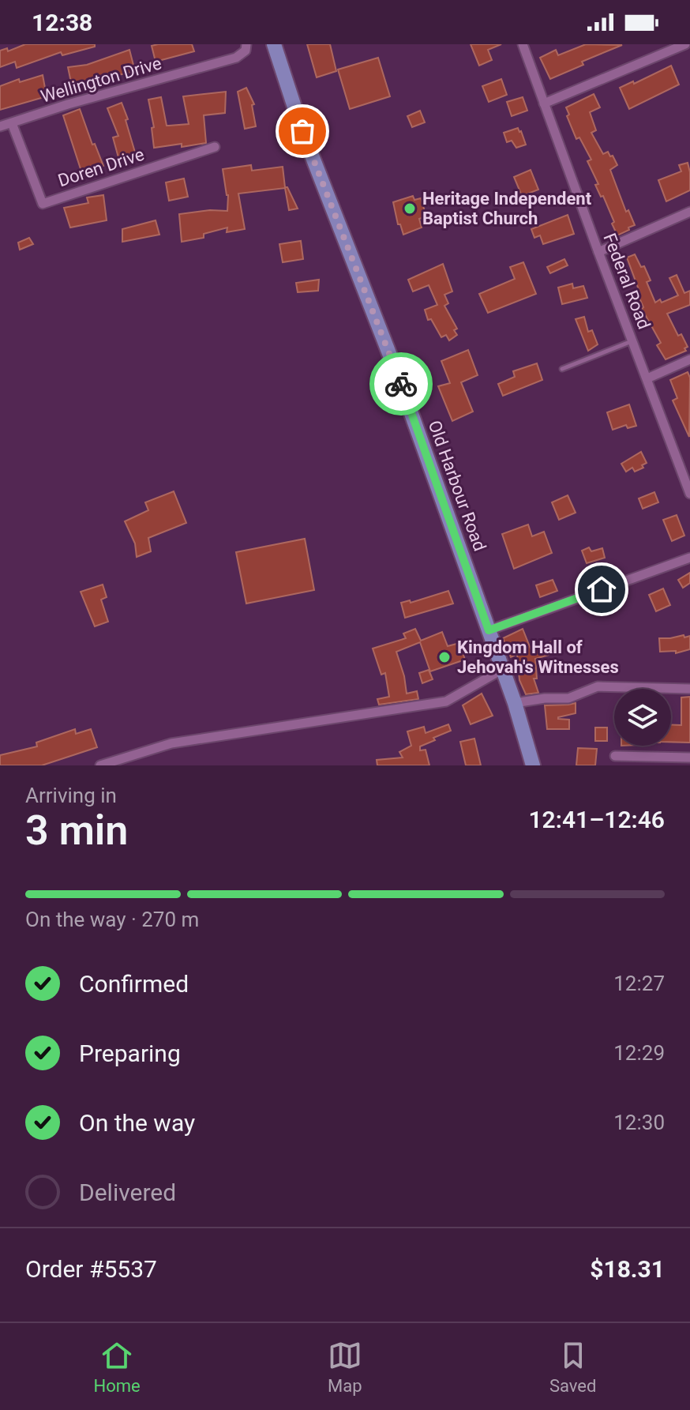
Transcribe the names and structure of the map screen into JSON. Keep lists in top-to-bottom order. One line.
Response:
{"streets":{"main road":["Old Harbour Road"],"street":["Wellington Drive","Doren Drive","Federal Road"]},"crossings":[["Wellington Drive","Doren Drive"]],"places":["Heritage Independent Baptist Church","Kingdom Hall of Jehovah's Witnesses"],"page":{"status":"12:38","heading":["3 min","Arriving in","12:41–12:46"],"panel":["Order #5537","$18.31"],"bar":"On the way · 270 m","list":[["Confirmed","12:27"],["Preparing","12:29"],["On the way","12:30"],"Delivered"],"tabs":["Home","Map","Saved"]}}
